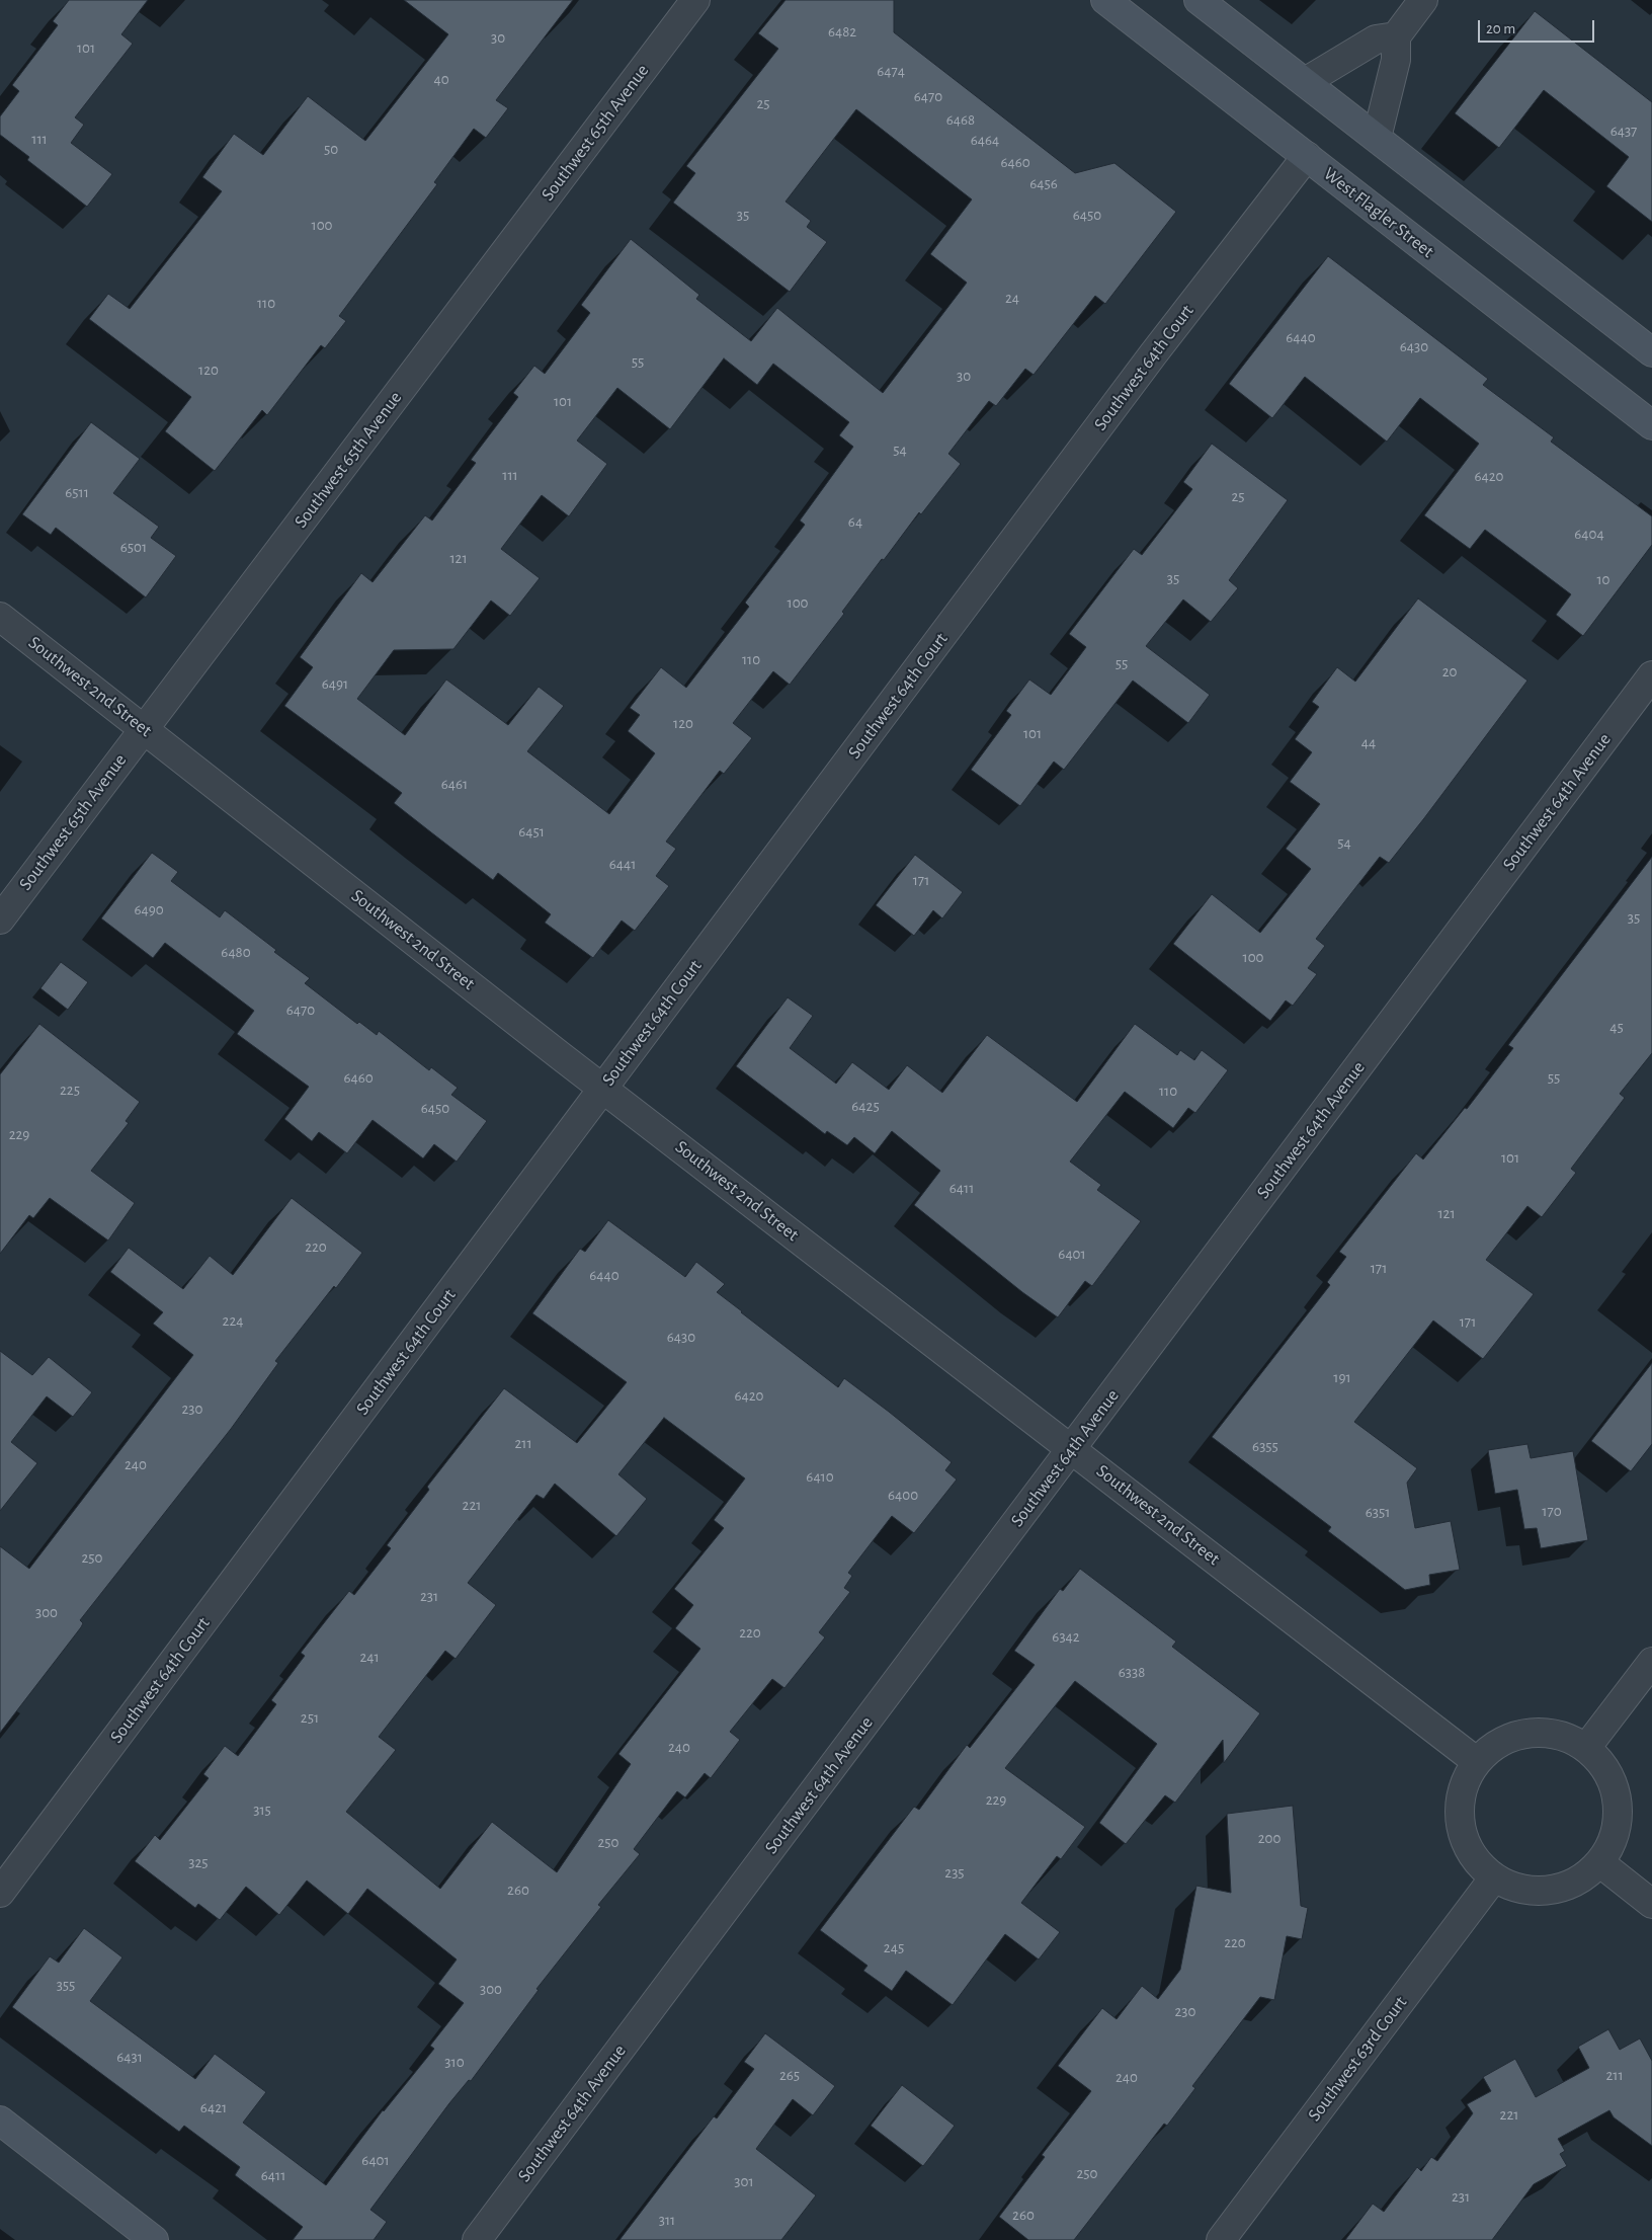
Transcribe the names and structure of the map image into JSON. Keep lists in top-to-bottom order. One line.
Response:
{"streets":{"main road":["West Flagler Street"],"street":["Southwest 65th Avenue","Southwest 64th Court","Southwest 2nd Street","Southwest 64th Avenue","Southwest 63rd Court"]},"crossings":[["Southwest 65th Avenue","Southwest 2nd Street"],["West Flagler Street","Southwest 64th Court"],["Southwest 64th Court","Southwest 2nd Street"],["Southwest 2nd Street","Southwest 64th Avenue"],["Southwest 2nd Street","Southwest 63rd Court"]],"house_numbers":["6482","30","101","6474","40","6470","25","6468","6437","111","6464","50","6460","6456","35","6450","100","24","110","6440","6430","55","120","30","101","54","111","6420","6511","25","64","6404","6501","121","35","10","100","110","55","20","6491","120","101","44","6461","6451","54","6441","171","6490","35","6480","100","6470","45","6460","55","225","110","6425","6450","229","101","6411","121","220","6401","171","6440","224","171","6430","191","6420","230","211","6355","240","6410","6400","221","170","6351","250","231","300","220","6342","241","6338","251","240","229","315","200","250","325","235","260","220","245","355","300","230","6431","310","265","211","240","6421","221","6401","250","6411","301","231","260","311"],"scale_bar":"20 m"}
